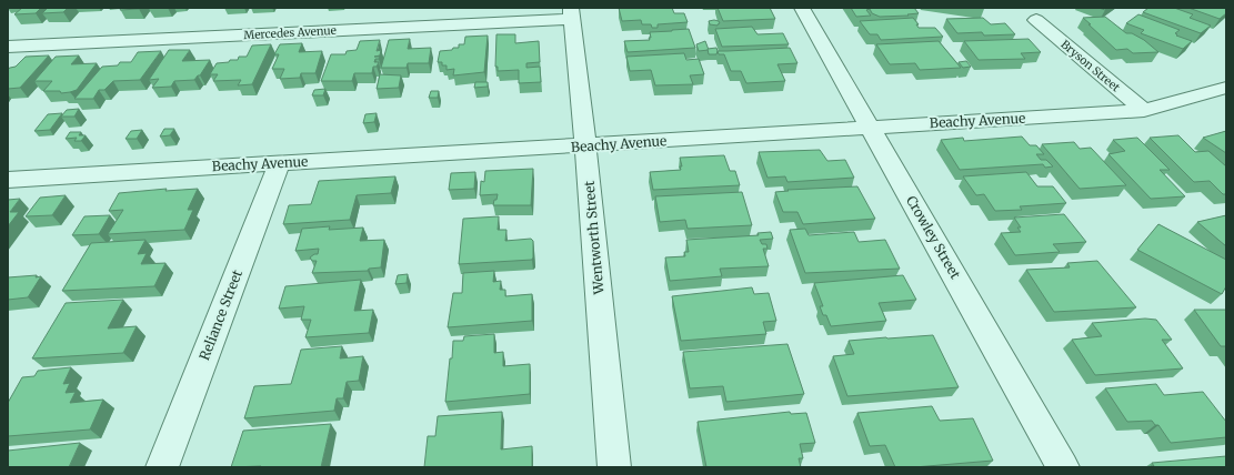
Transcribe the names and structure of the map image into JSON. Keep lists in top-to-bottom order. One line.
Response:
{"streets":{"street":["Mercedes Avenue","Bryson Street","Beachy Avenue","Wentworth Street","Crowley Street","Reliance Street"]},"crossings":[["Mercedes Avenue","Wentworth Street"],["Bryson Street","Beachy Avenue"],["Beachy Avenue","Wentworth Street"],["Beachy Avenue","Crowley Street"],["Beachy Avenue","Reliance Street"]]}
